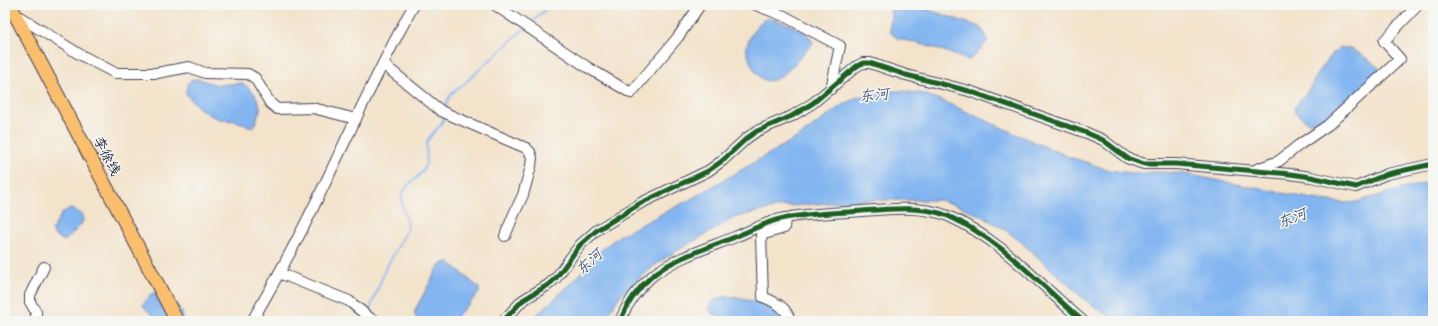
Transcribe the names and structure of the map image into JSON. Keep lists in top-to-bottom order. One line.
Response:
{"streets":{"main road":["李徐线"]},"water":["东河"]}
